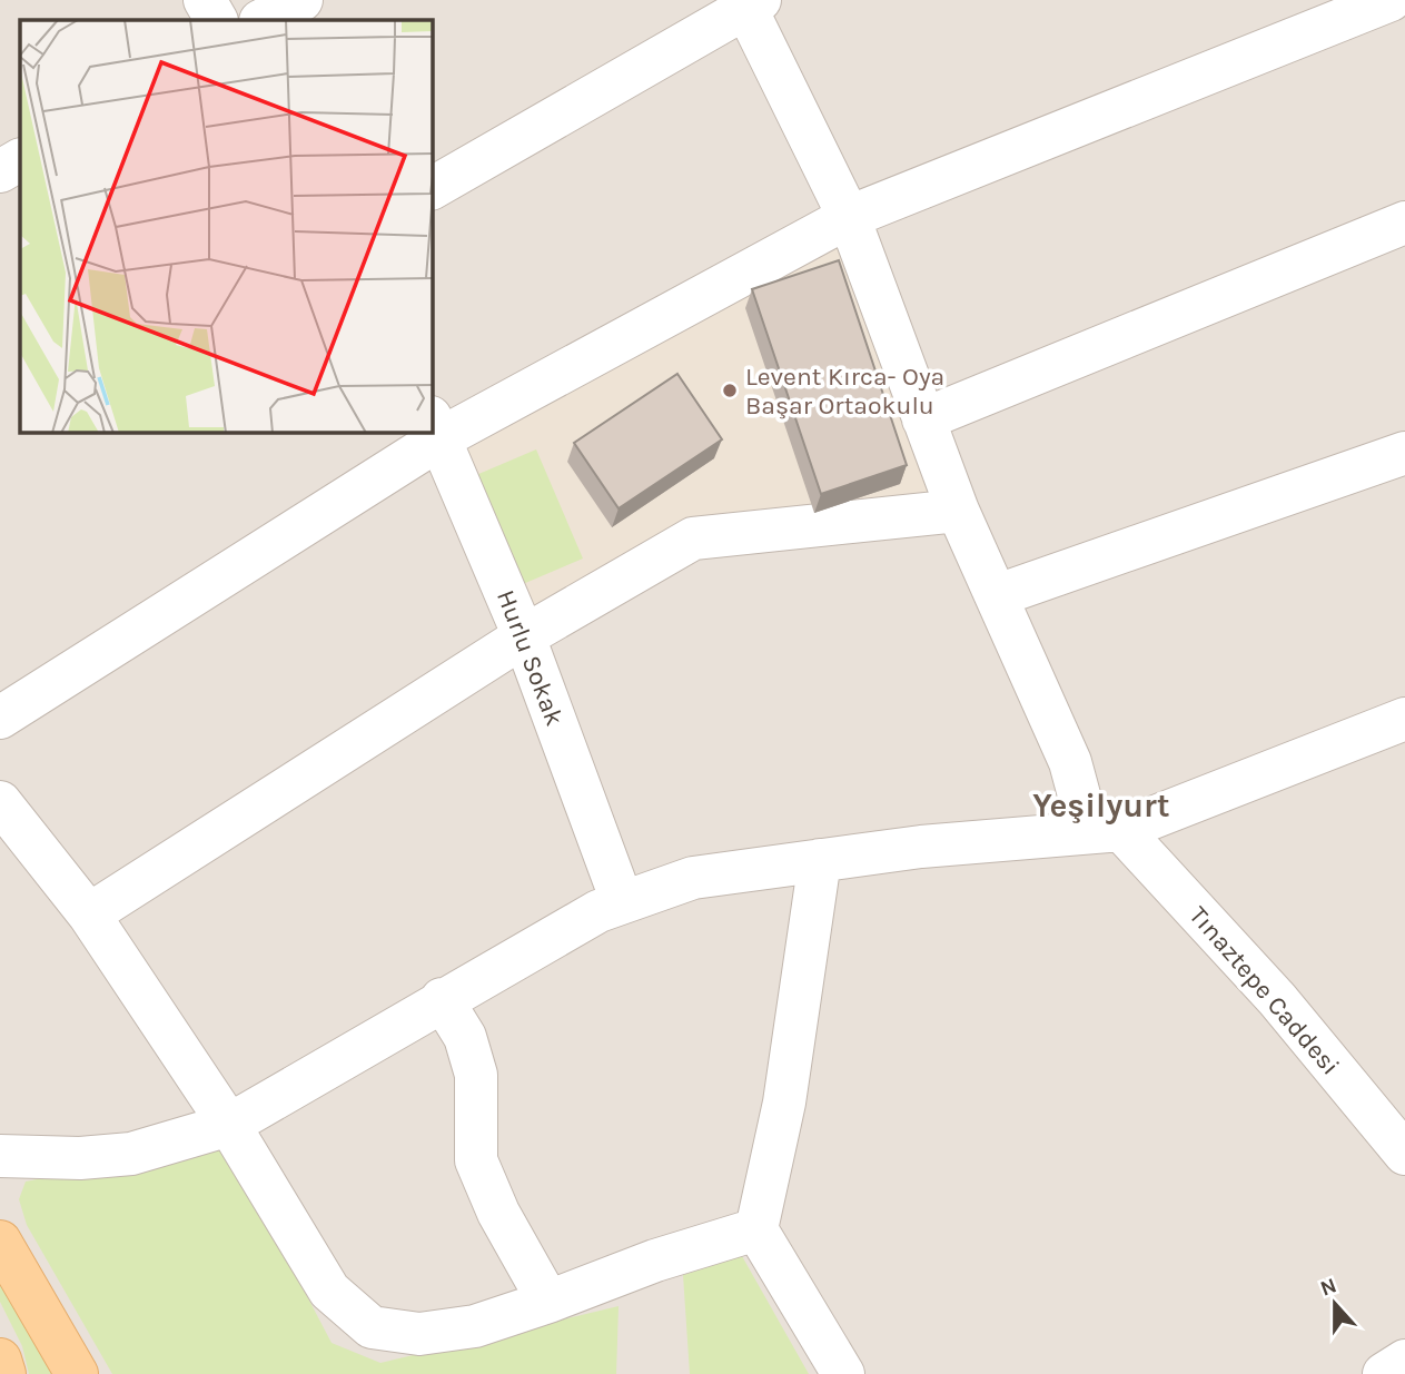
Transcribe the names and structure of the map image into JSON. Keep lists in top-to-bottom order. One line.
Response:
{"streets":{"street":["Hurlu Sokak","Tınaztepe Caddesi"]},"districts":["Yeşilyurt"],"places":["Levent Kırca- Oya Başar Ortaokulu"],"north":"top"}
